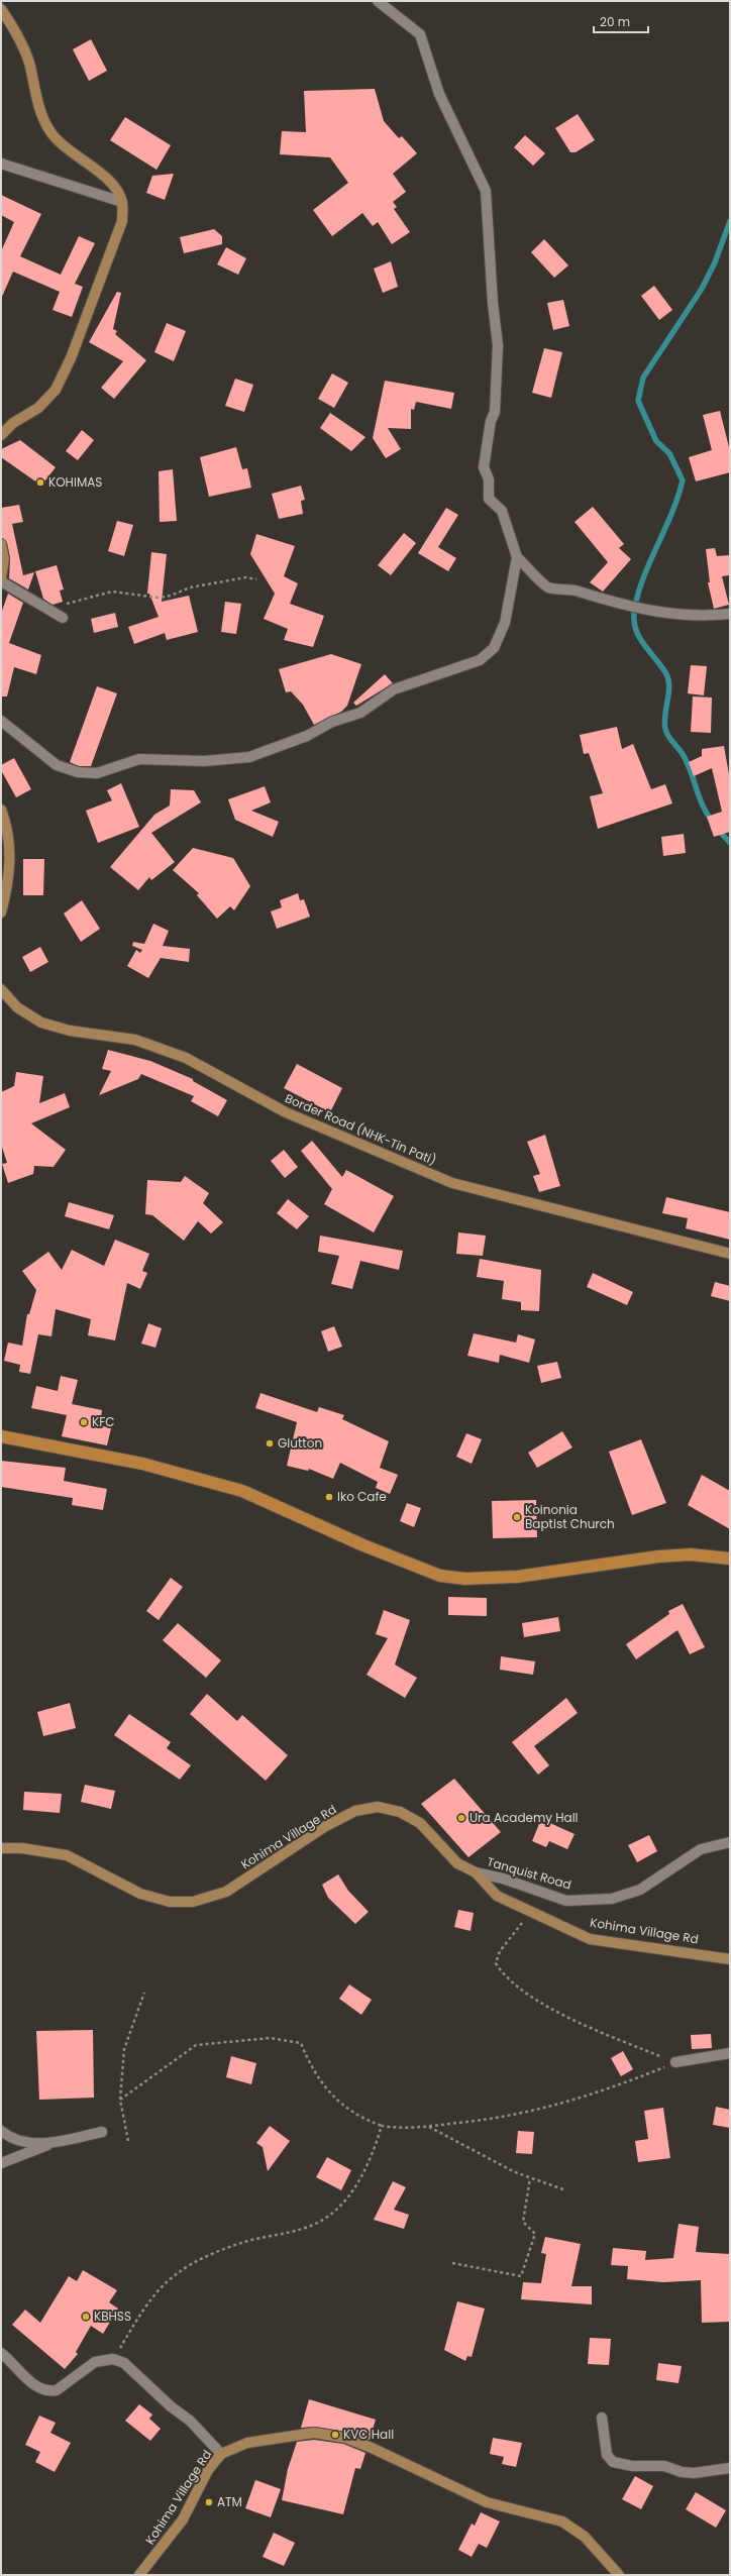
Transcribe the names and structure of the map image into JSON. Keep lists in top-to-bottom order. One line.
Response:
{"streets":{"main road":["Border Road (NHK-Tin Pati)","Kohima Village Rd"],"street":["Tanquist Road"]},"crossings":[["Kohima Village Rd","Tanquist Road"]],"places":["KOHIMAS","KFC","Glutton","Iko Cafe","Koinonia Baptist Church","Ura Academy Hall","KBHSS","KVC Hall","ATM"],"scale_bar":"20 m"}
